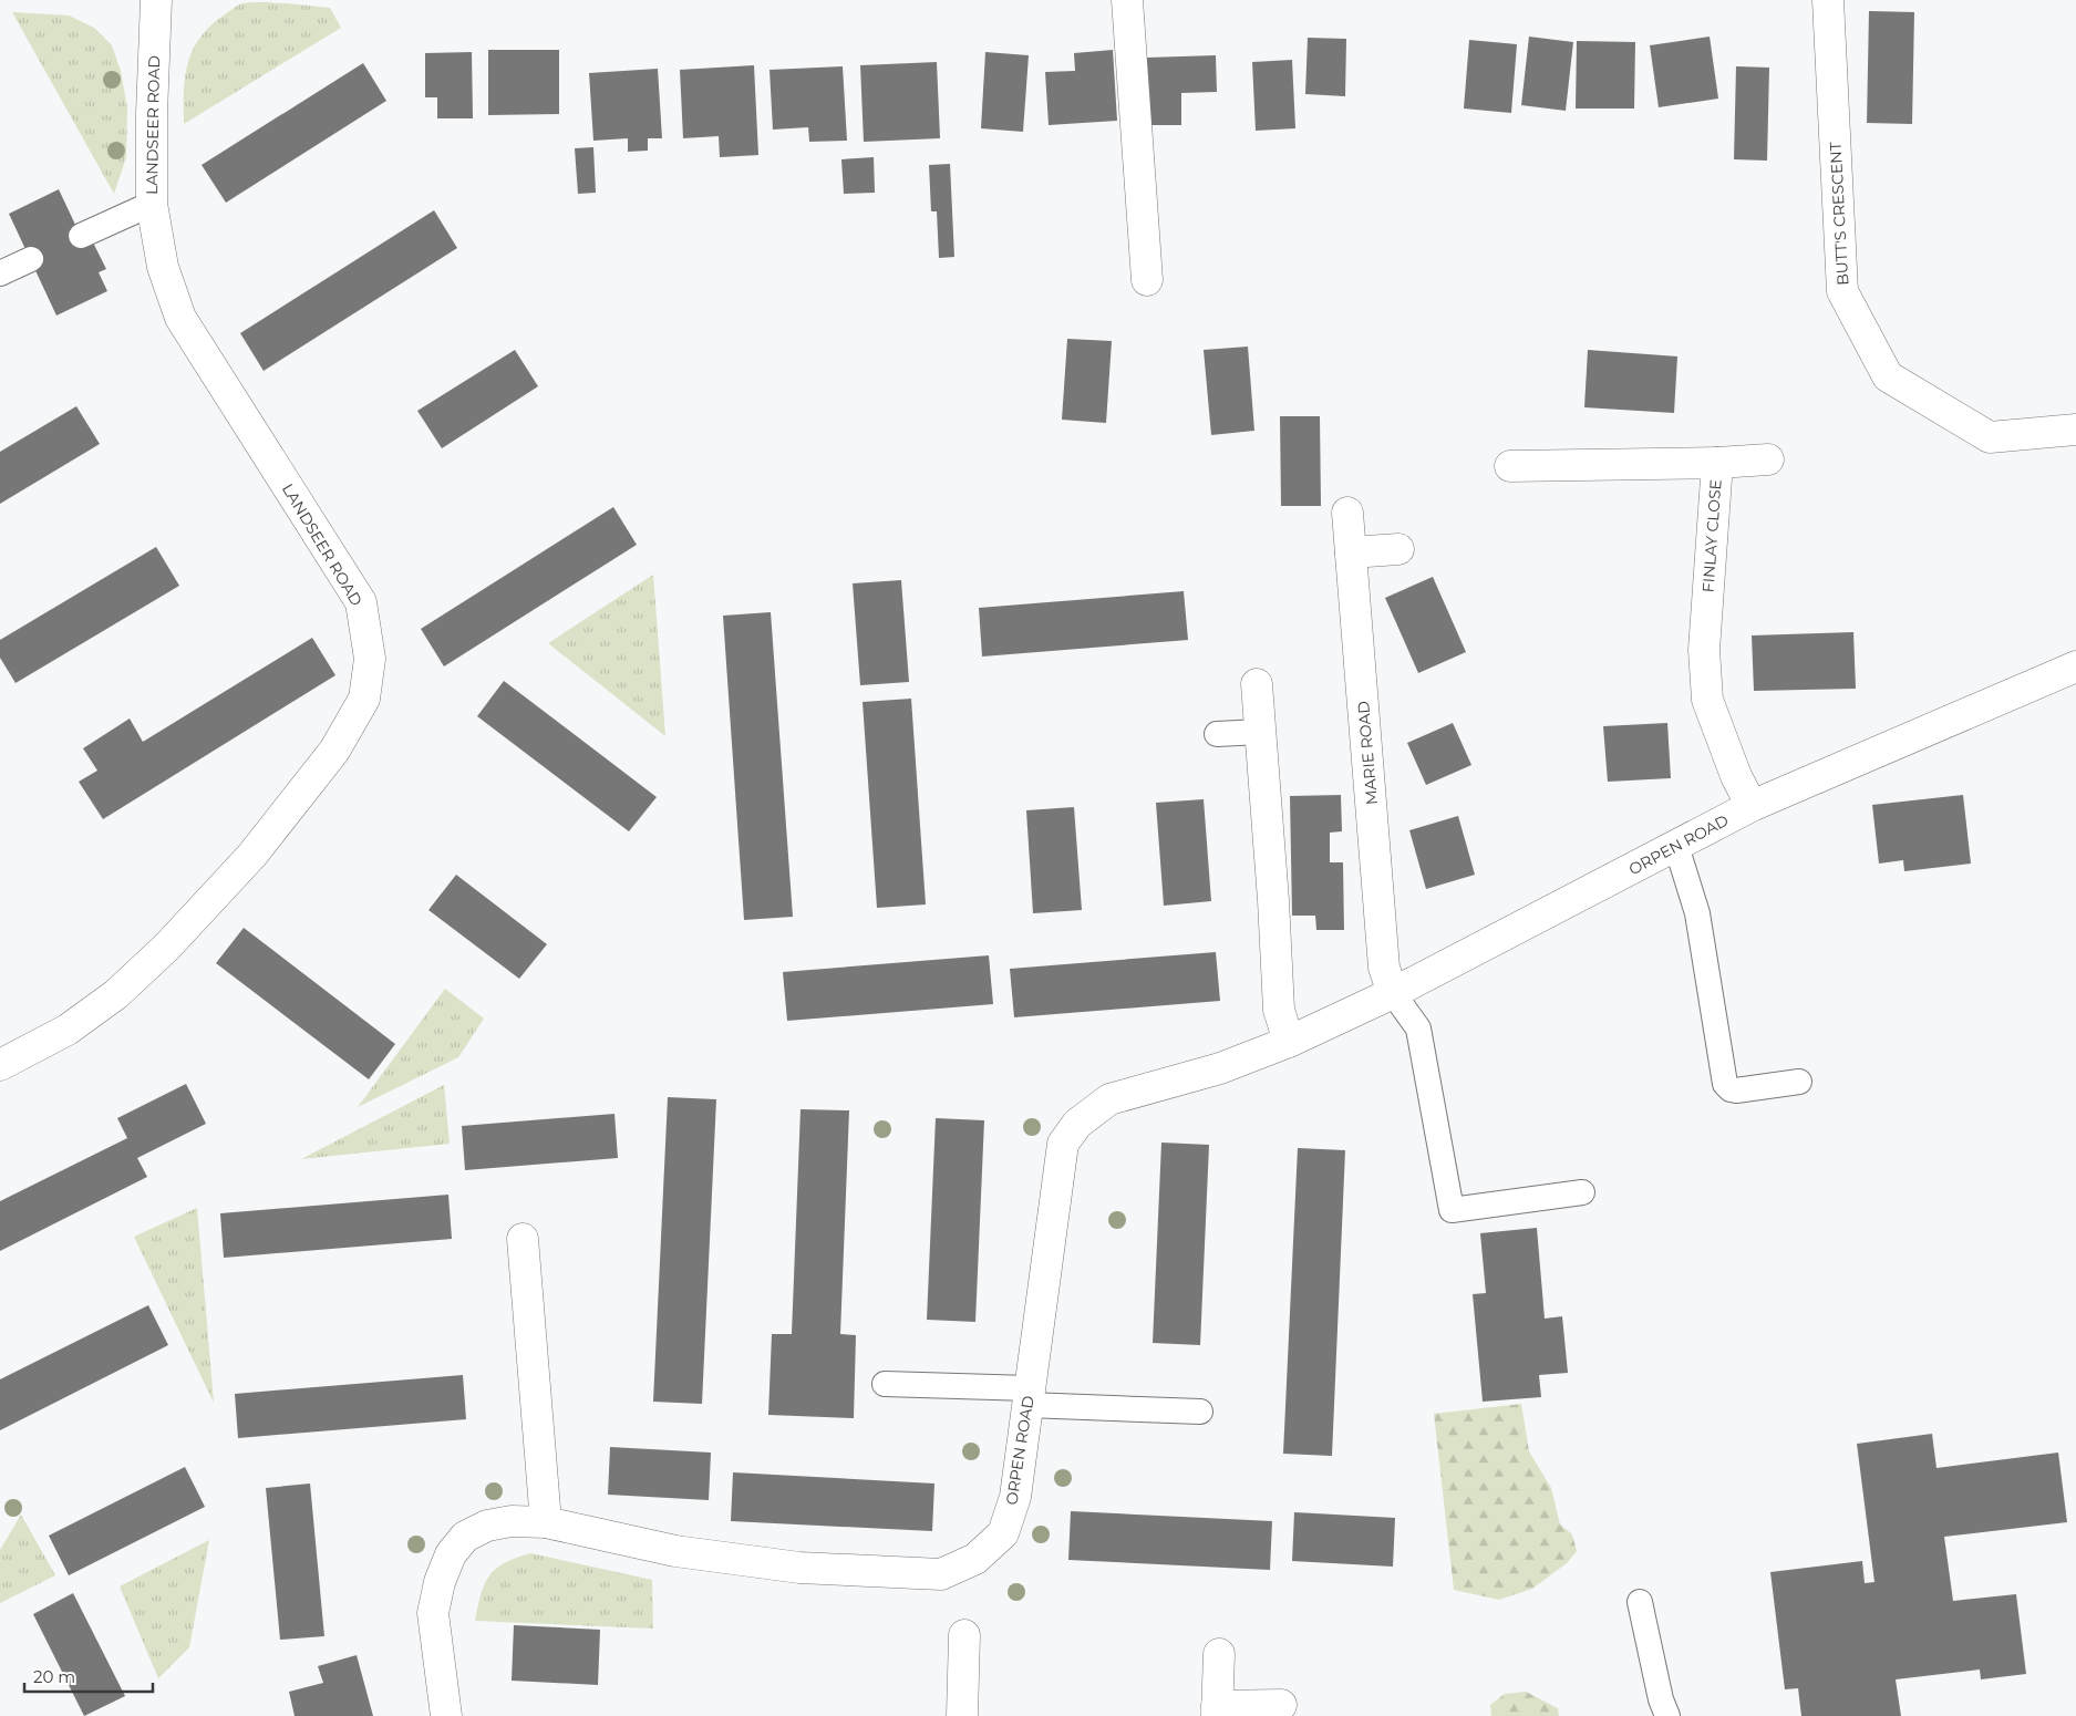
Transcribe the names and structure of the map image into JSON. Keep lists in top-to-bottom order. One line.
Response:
{"streets":{"street":["LANDSEER ROAD","BUTT'S CRESCENT","FINLAY CLOSE","MARIE ROAD","ORPEN ROAD"]},"crossings":[["FINLAY CLOSE","ORPEN ROAD"],["MARIE ROAD","ORPEN ROAD"]],"scale_bar":"20 m"}
